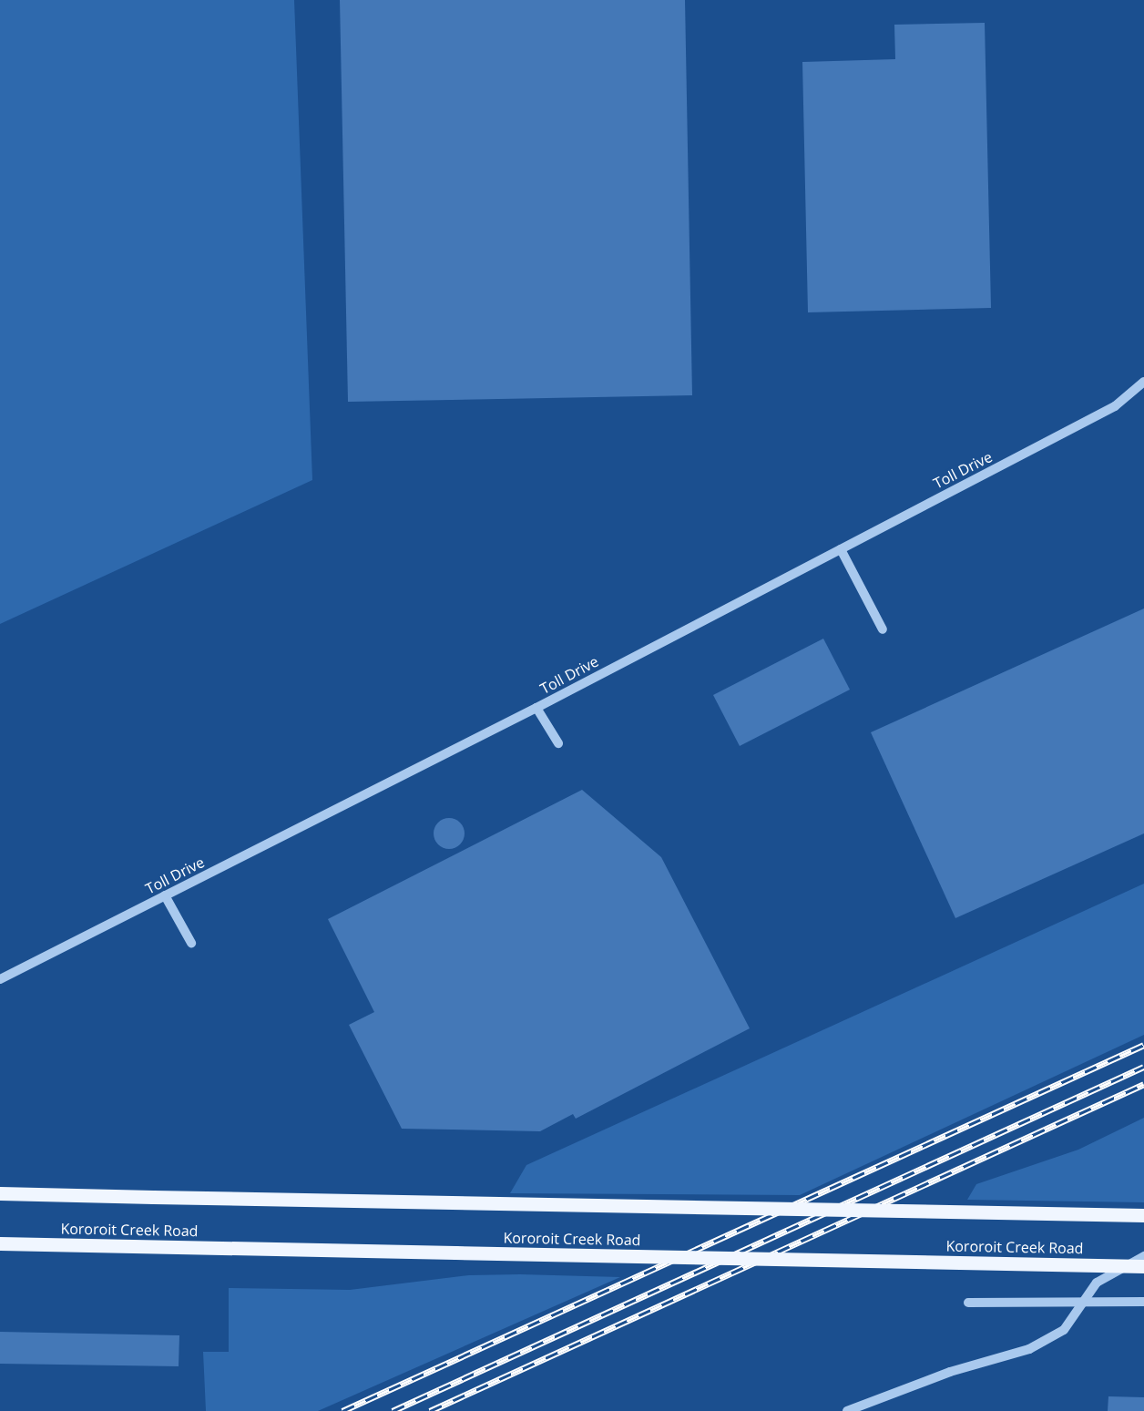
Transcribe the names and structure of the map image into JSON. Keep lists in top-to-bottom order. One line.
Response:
{"streets":{"main road":["Kororoit Creek Road"],"street":["Toll Drive"]}}
